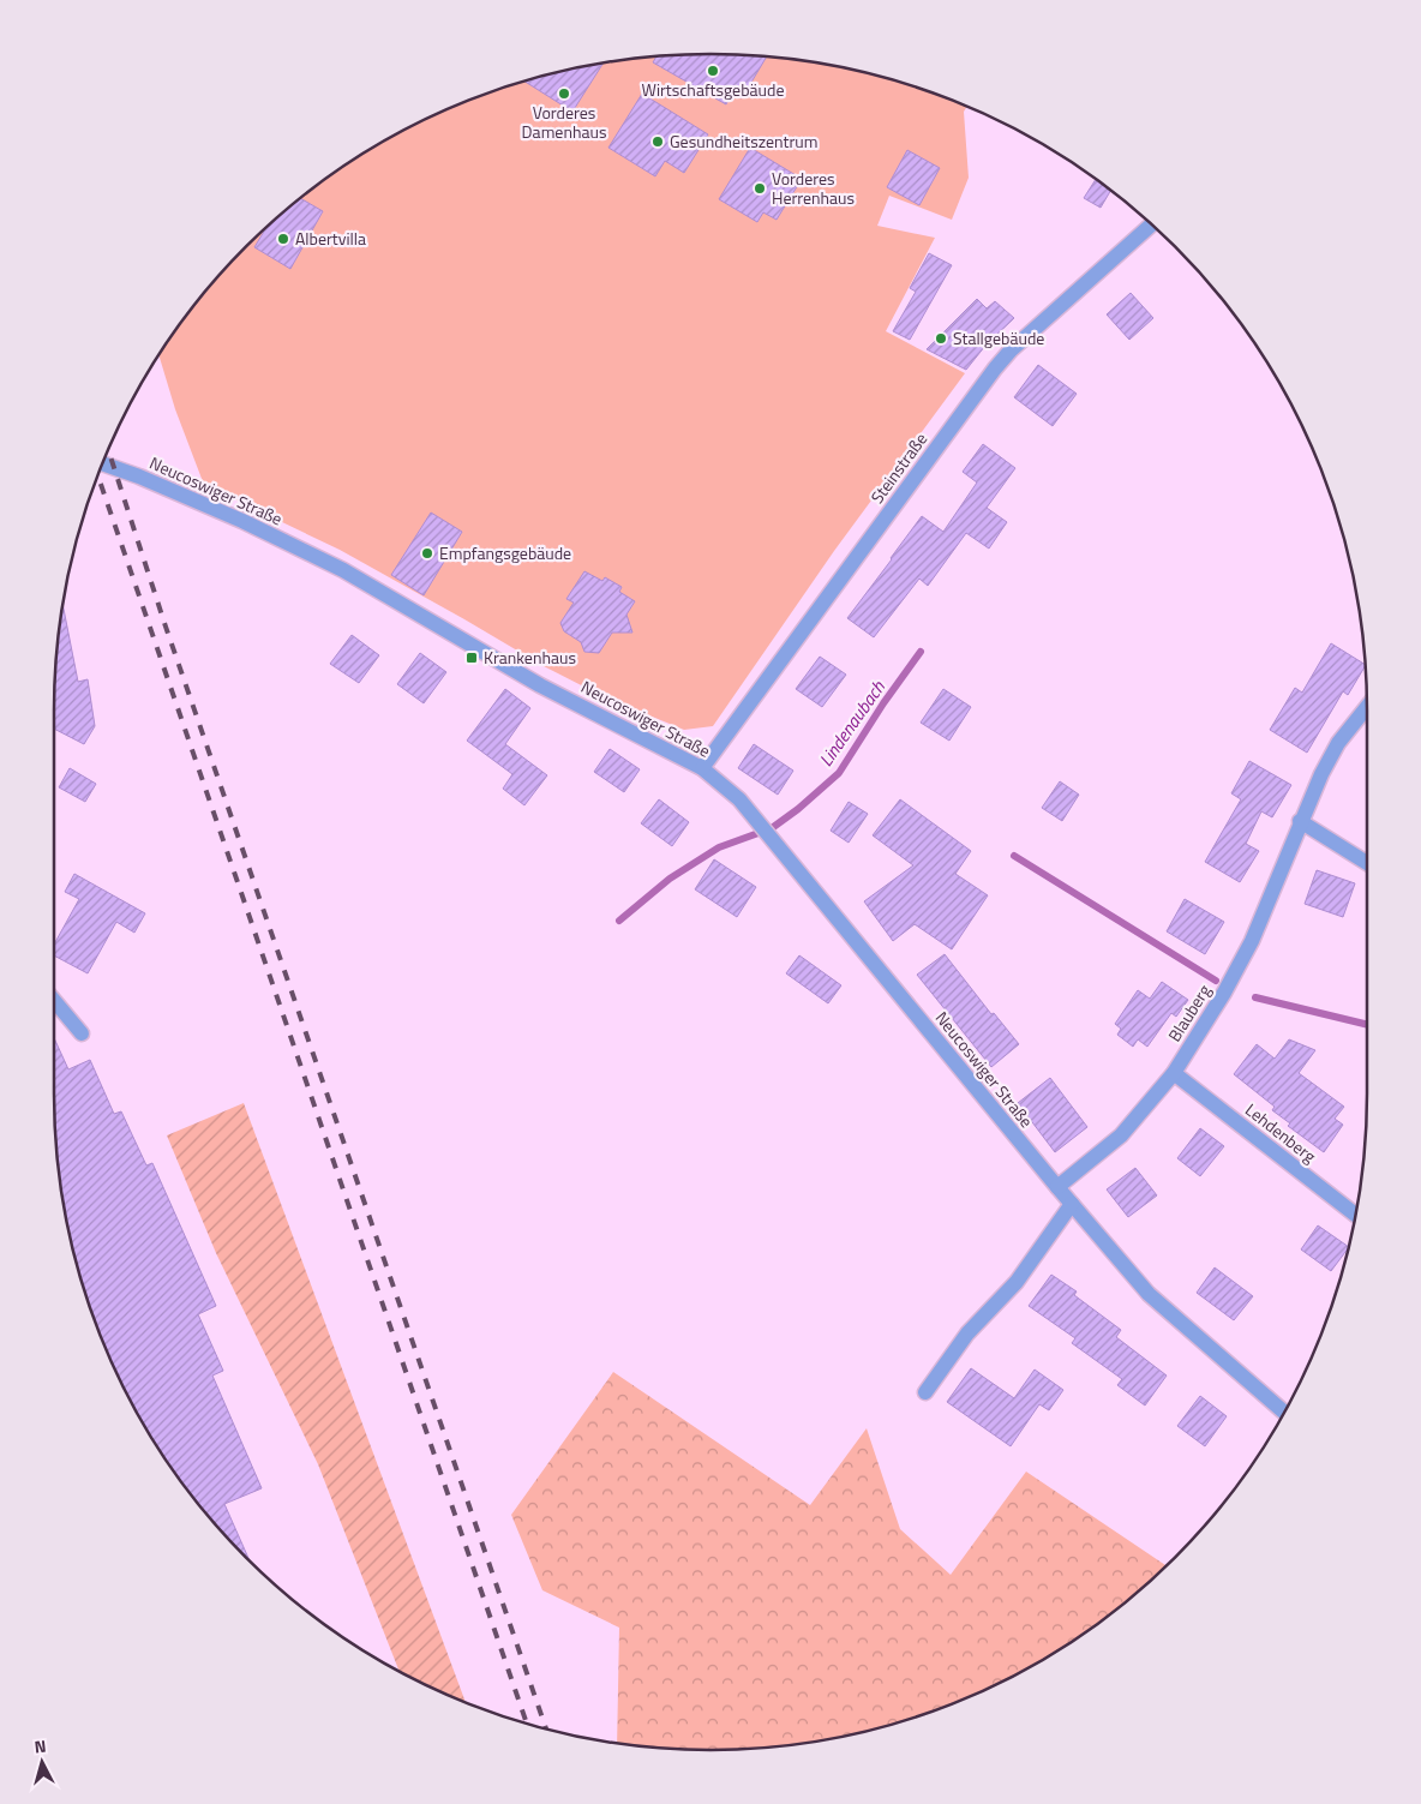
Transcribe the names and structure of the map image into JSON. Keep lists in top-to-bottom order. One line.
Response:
{"streets":{"street":["Steinstraße","Neucoswiger Straße","Blauberg","Lehdenberg"]},"crossings":[["Steinstraße","Neucoswiger Straße"],["Neucoswiger Straße","Blauberg"],["Blauberg","Lehdenberg"]],"water":["Lindenaubach"],"places":{"other":["Wirtschaftsgebäude","Vorderes Damenhaus","Gesundheitszentrum","Vorderes Herrenhaus","Albertvilla","Stallgebäude","Empfangsgebäude"],"transit":["Krankenhaus"]},"north":"top"}
